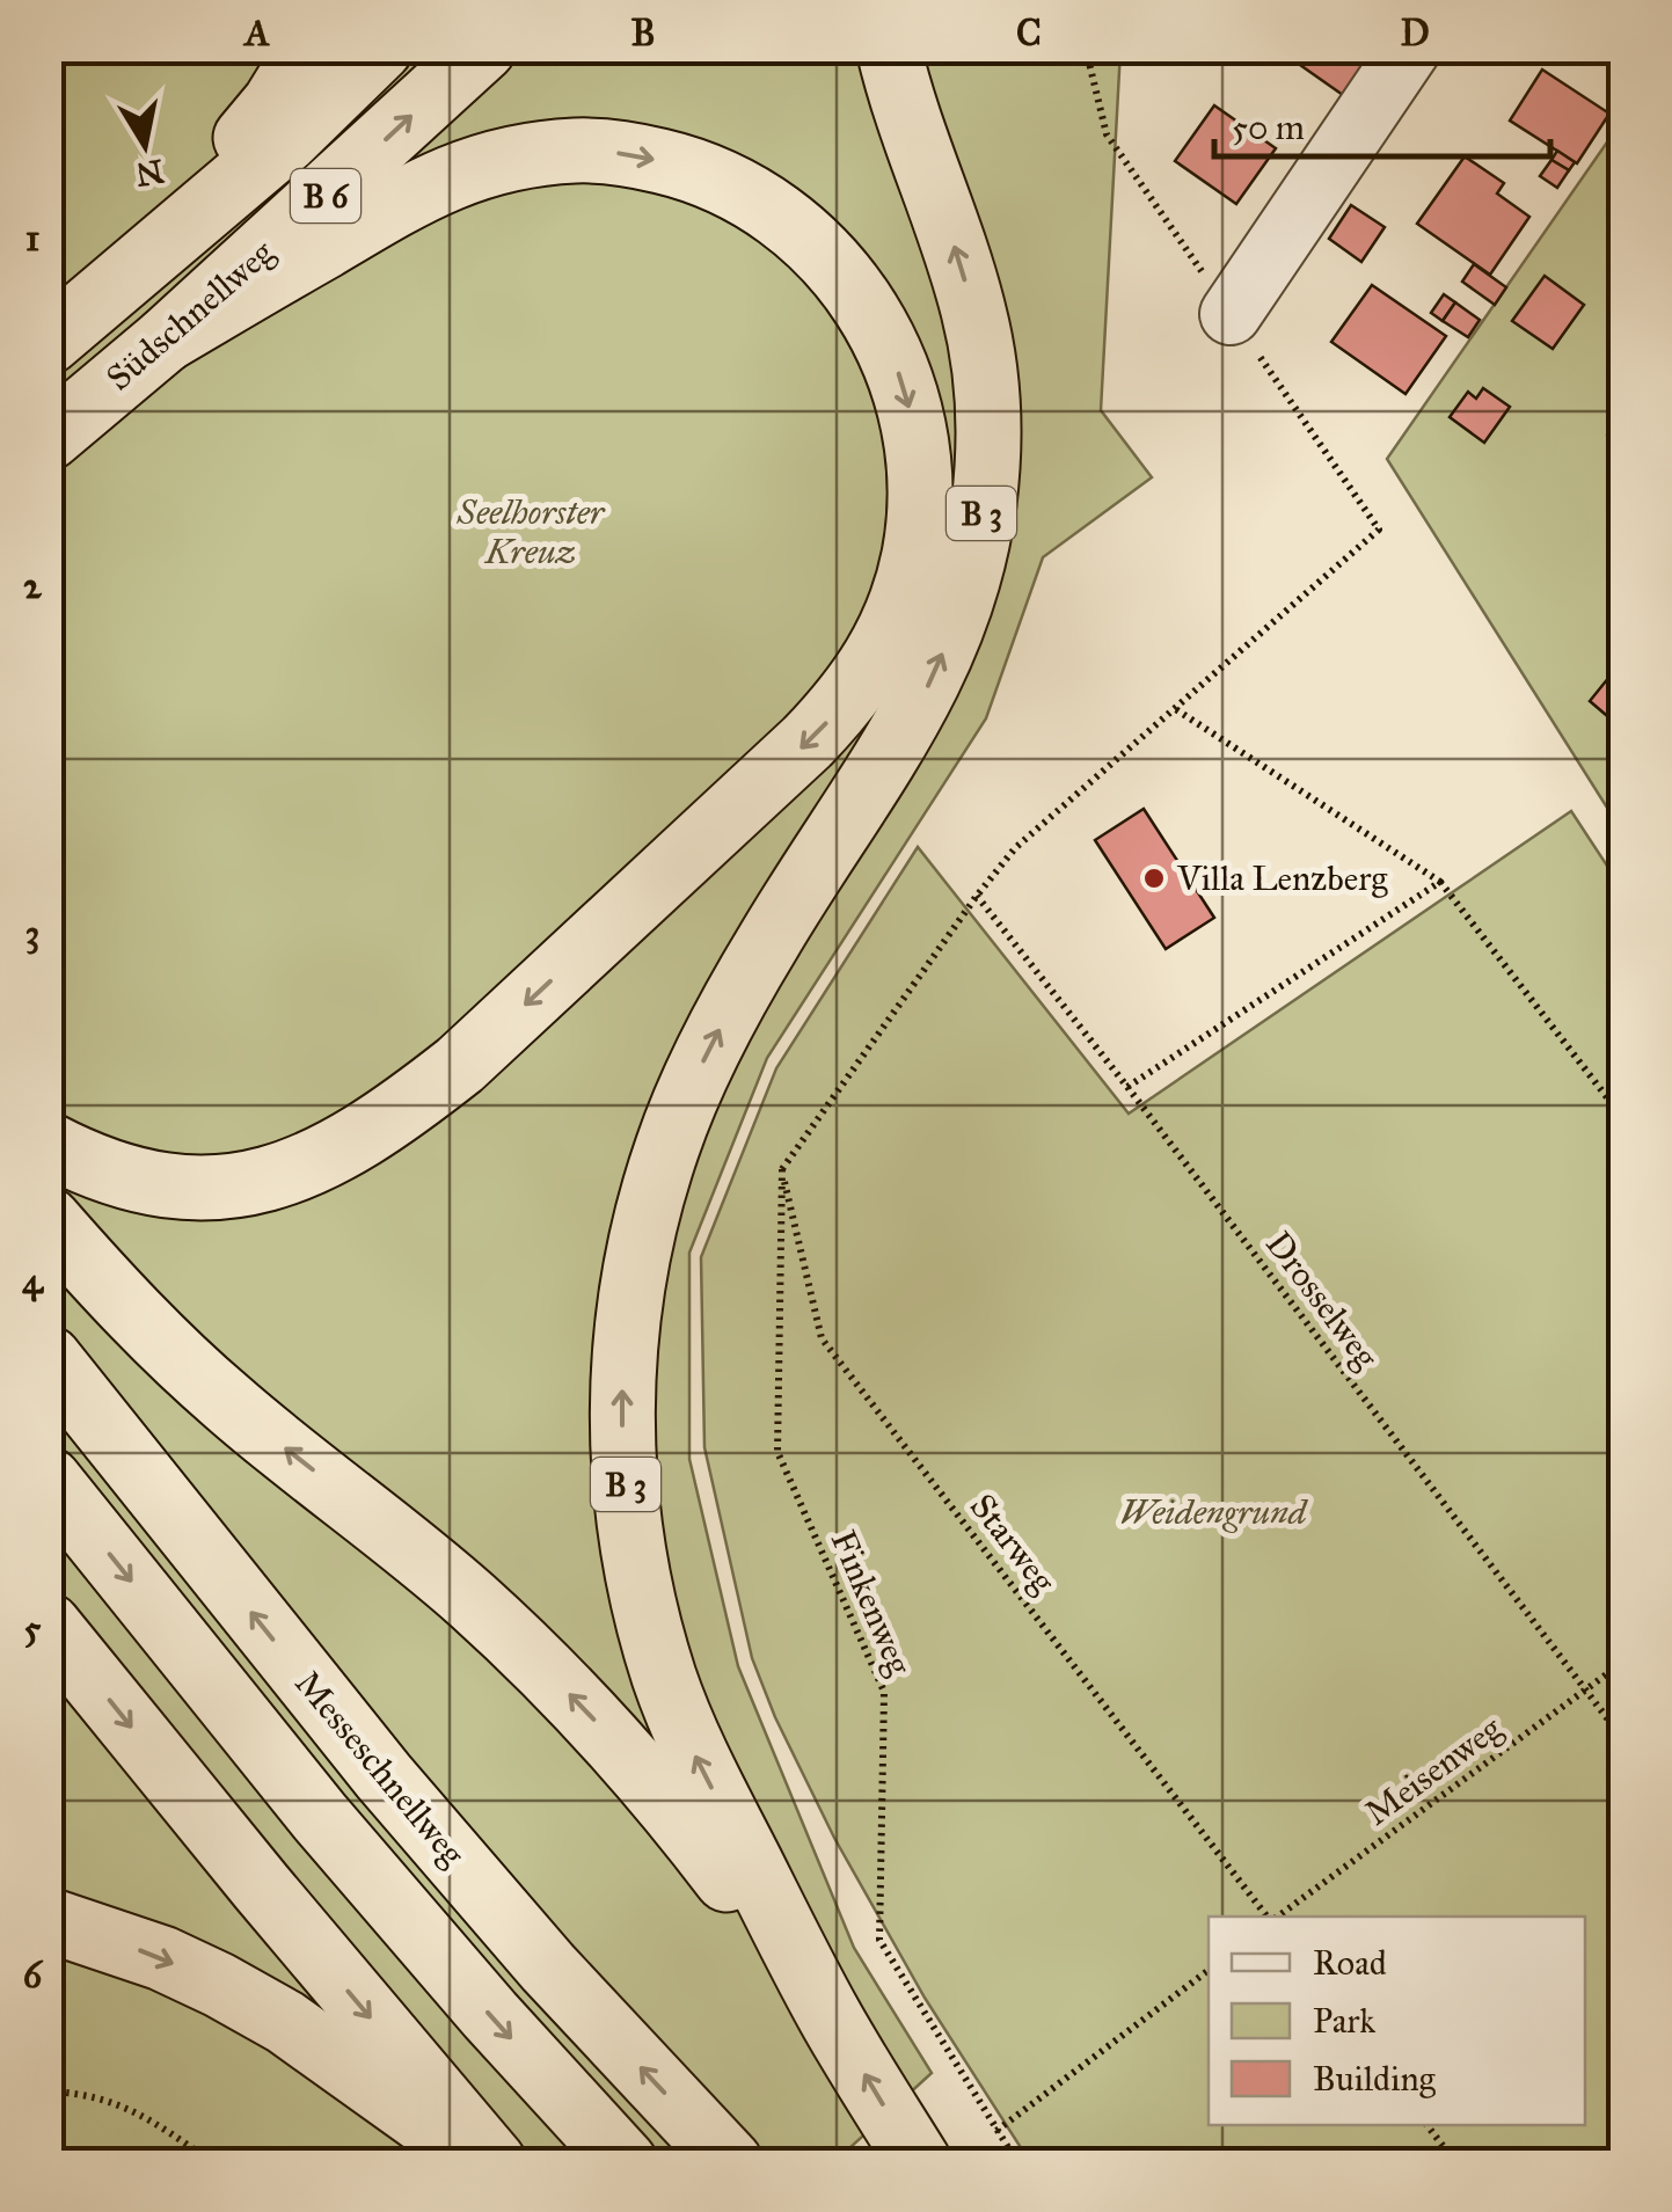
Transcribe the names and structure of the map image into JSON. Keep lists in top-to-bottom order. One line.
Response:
{"streets":{"highway":["B 6","Südschnellweg","B 3","Messeschnellweg"],"path":["Drosselweg","Starweg","Finkenweg","Meisenweg"]},"crossings":[["Drosselweg","Meisenweg"],["Starweg","Finkenweg"]],"parks":["Seelhorster Kreuz","Weidengrund"],"places":["Villa Lenzberg"],"legend":["Road","Park","Building"],"scale_bar":"50 m","north":"bottom","grid":{"columns":["A","B","C","D"],"rows":["1","2","3","4","5","6"]}}
